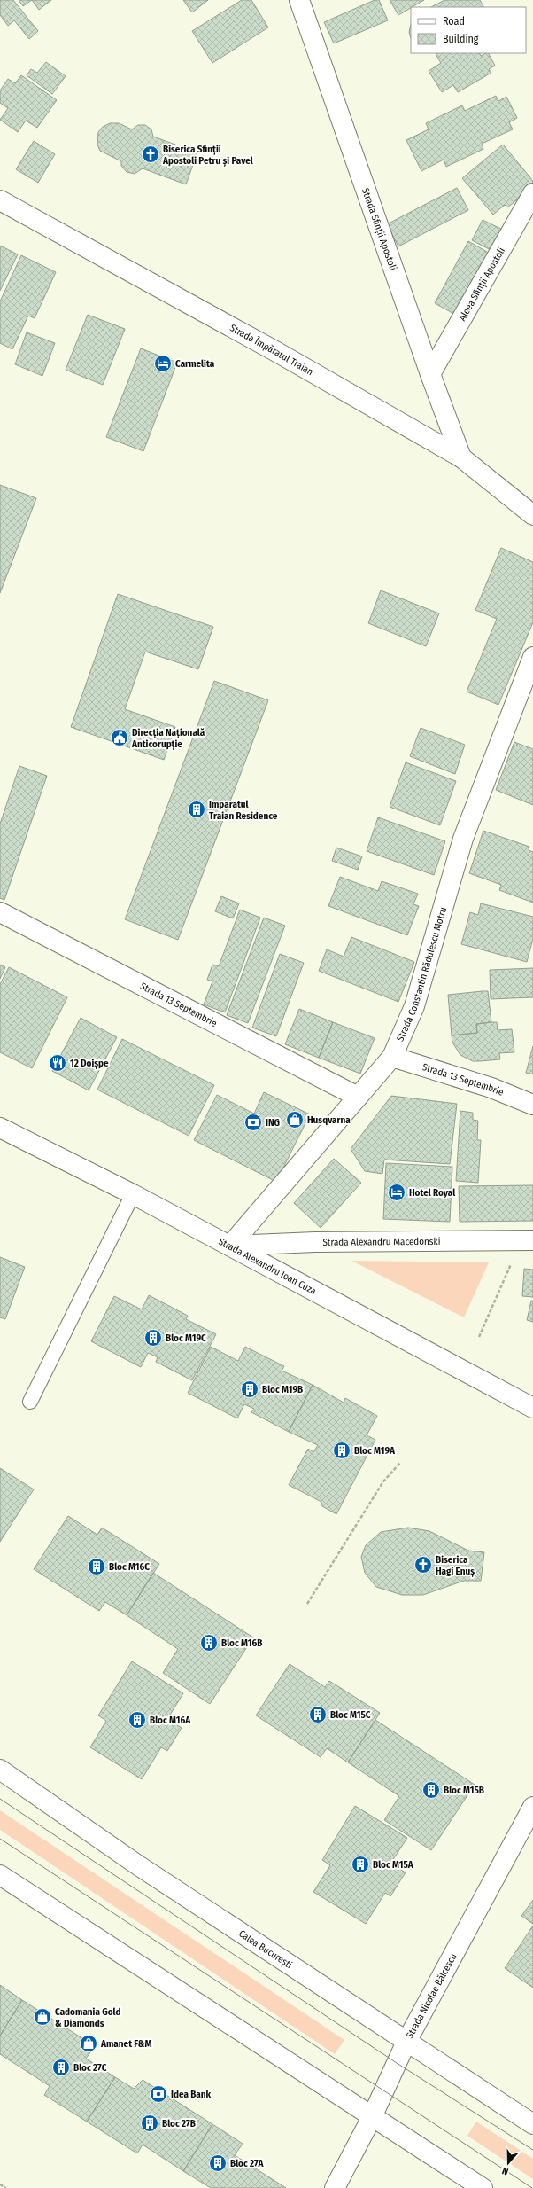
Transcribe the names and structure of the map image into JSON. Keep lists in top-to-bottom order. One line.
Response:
{"streets":{"street":["Strada Sfinții Apostoli","Aleea Sfinții Apostoli","Strada Împăratul Traian","Strada Constantin Rădulescu Motru","Strada 13 Septembrie","Strada Alexandru Macedonski","Strada Alexandru Ioan Cuza","Calea București","Strada Nicolae Bălcescu"]},"crossings":[["Strada Sfinții Apostoli","Aleea Sfinții Apostoli"],["Strada Sfinții Apostoli","Strada Împăratul Traian"],["Strada Constantin Rădulescu Motru","Strada 13 Septembrie"],["Strada Constantin Rădulescu Motru","Strada Alexandru Macedonski"],["Strada Constantin Rădulescu Motru","Strada Alexandru Ioan Cuza"],["Strada Alexandru Macedonski","Strada Alexandru Ioan Cuza"],["Calea București","Strada Nicolae Bălcescu"]],"places":{"church":["Biserica Sfinții Apostoli Petru și Pavel","Biserica Hagi Enuș"],"hotel":["Carmelita","Hotel Royal"],"public building":["Direcția Națională Anticorupție"],"building":["Imparatul Traian Residence","Bloc M19C","Bloc M19B","Bloc M19A","Bloc M16C","Bloc M16B","Bloc M15C","Bloc M16A","Bloc M15B","Bloc M15A","Bloc 27C","Bloc 27B","Bloc 27A"],"restaurant":["12 Doișpe"],"shop":["Husqvarna","Cadomania Gold & Diamonds","Amanet F&M"],"bank":["ING","Idea Bank"]},"legend":["Road","Building"],"north":"bottom"}
